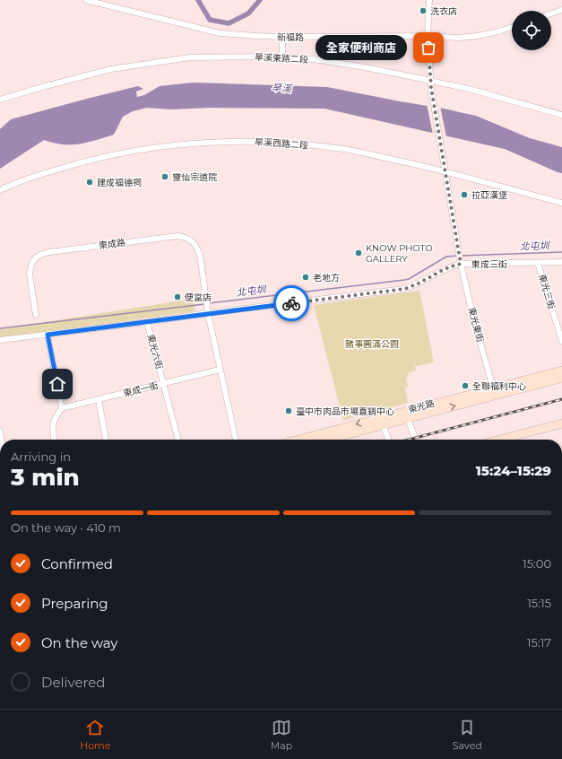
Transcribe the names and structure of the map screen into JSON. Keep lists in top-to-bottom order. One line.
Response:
{"streets":{"street":["新福路","旱溪東路二段","旱溪西路二段","東成路","東成三街","東光三街","東光東街","東光六街","東成一街","東光路"]},"crossings":[["新福路","東光東街"],["旱溪東路二段","東光東街"],["旱溪西路二段","東光東街"],["東成路","東成三街"],["東成三街","東光三街"],["東成三街","東光東街"],["東成三街","東光六街"],["東光東街","東光路"],["東光六街","東成一街"]],"water":["旱溪","北屯圳"],"parks":["豬事圓滿公園"],"places":["洗衣店","全家便利商店","靈仙宗道院","建成福德祠","拉亞漢堡","KNOW PHOTO GALLERY","老地方","便當店","全聯福利中心","臺中市肉品市場直銷中心"],"page":{"bubble":"全家便利商店","heading":["3 min","Arriving in","15:24–15:29"],"bar":"On the way · 410 m","list":[["Confirmed","15:00"],["Preparing","15:15"],["On the way","15:17"],"Delivered"],"tabs":["Home","Map","Saved"]}}
